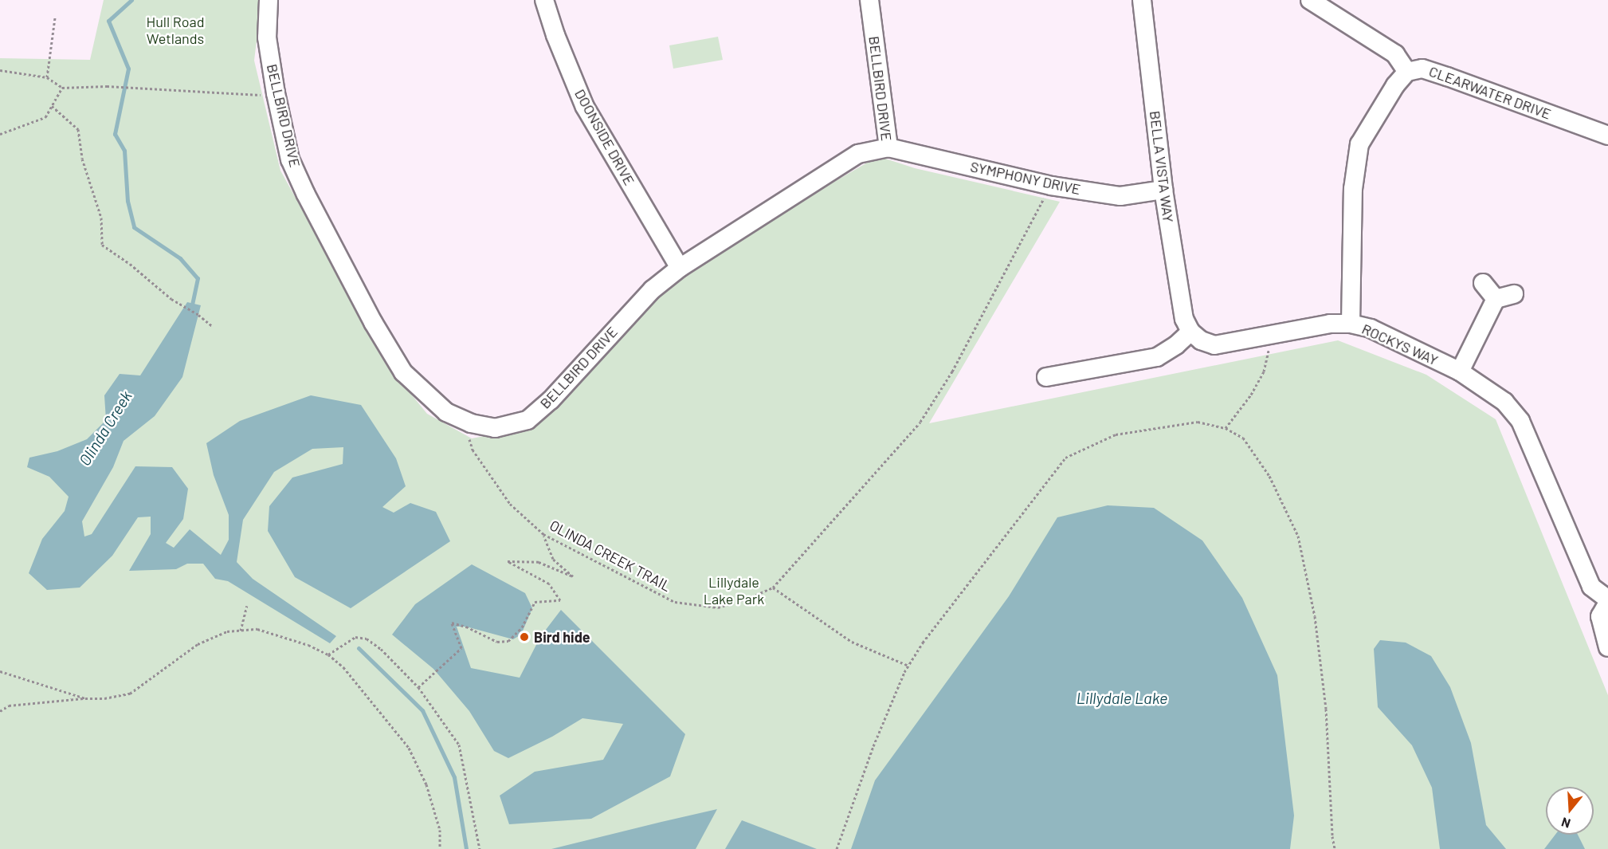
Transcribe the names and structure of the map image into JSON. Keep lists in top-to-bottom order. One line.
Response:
{"streets":{"street":["BELLBIRD DRIVE","CLEARWATER DRIVE","DOONSIDE DRIVE","BELLA VISTA WAY","SYMPHONY DRIVE","ROCKYS WAY"],"path":["OLINDA CREEK TRAIL"]},"crossings":[["BELLBIRD DRIVE","DOONSIDE DRIVE"],["BELLBIRD DRIVE","SYMPHONY DRIVE"],["CLEARWATER DRIVE","ROCKYS WAY"],["BELLA VISTA WAY","SYMPHONY DRIVE"],["BELLA VISTA WAY","ROCKYS WAY"]],"water":["Olinda Creek","Lillydale Lake"],"parks":["Hull Road Wetlands","Lillydale Lake Park"],"places":["Bird hide"],"north":"bottom"}
